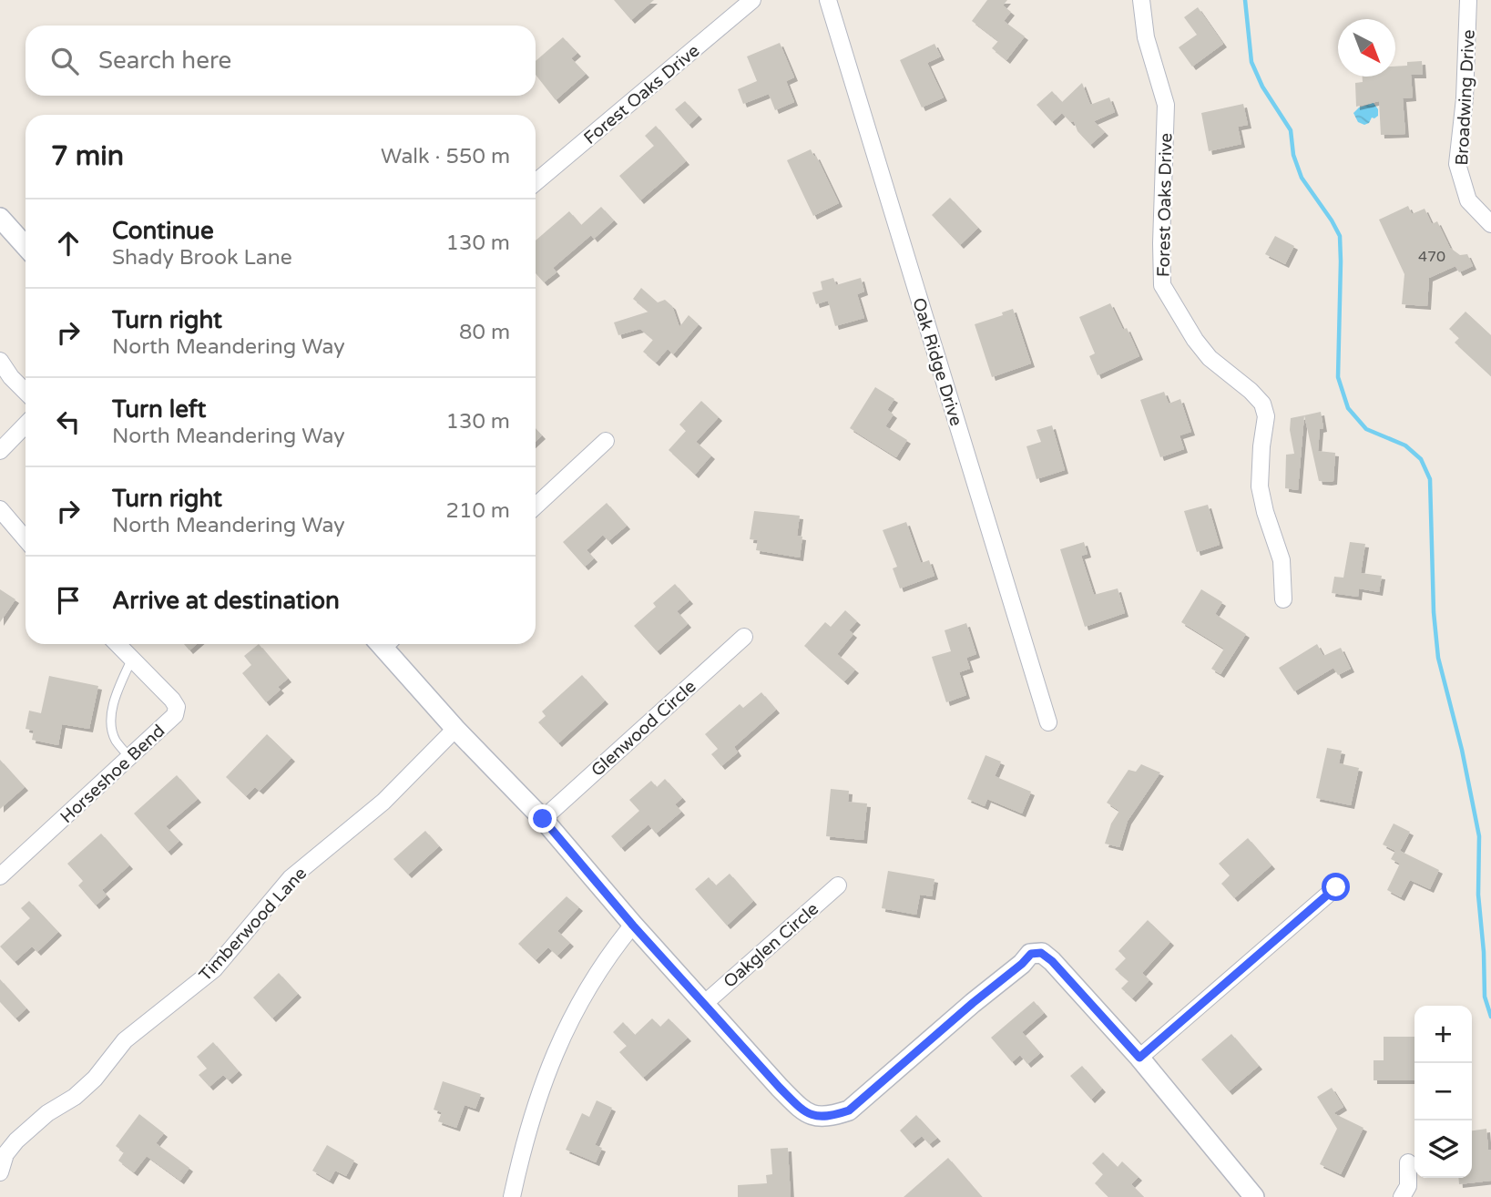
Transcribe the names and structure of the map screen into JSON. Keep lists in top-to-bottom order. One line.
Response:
{"streets":{"street":["Forest Oaks Drive","Broadwing Drive","Oak Ridge Drive","Glenwood Circle","Horseshoe Bend","Timberwood Lane","Oakglen Circle"]},"house_numbers":["470"],"north":"bottom right","page":{"search":"Search here","heading":["7 min","Walk · 550 m"],"list":[["Continue","Shady Brook Lane","130 m"],["Turn right","North Meandering Way","80 m"],["Turn left","North Meandering Way","130 m"],["Turn right","North Meandering Way","210 m"],"Arrive at destination"],"map_buttons":["+","−"]}}
